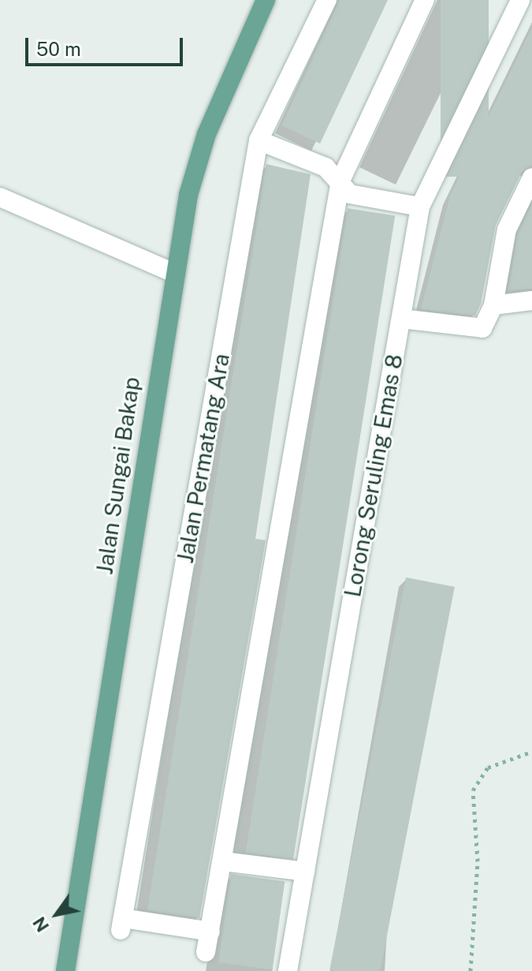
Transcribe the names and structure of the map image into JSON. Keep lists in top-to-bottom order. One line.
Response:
{"streets":{"main road":["Jalan Sungai Bakap"],"street":["Jalan Permatang Ara","Lorong Seruling Emas 8"]},"scale_bar":"50 m","north":"bottom left"}
